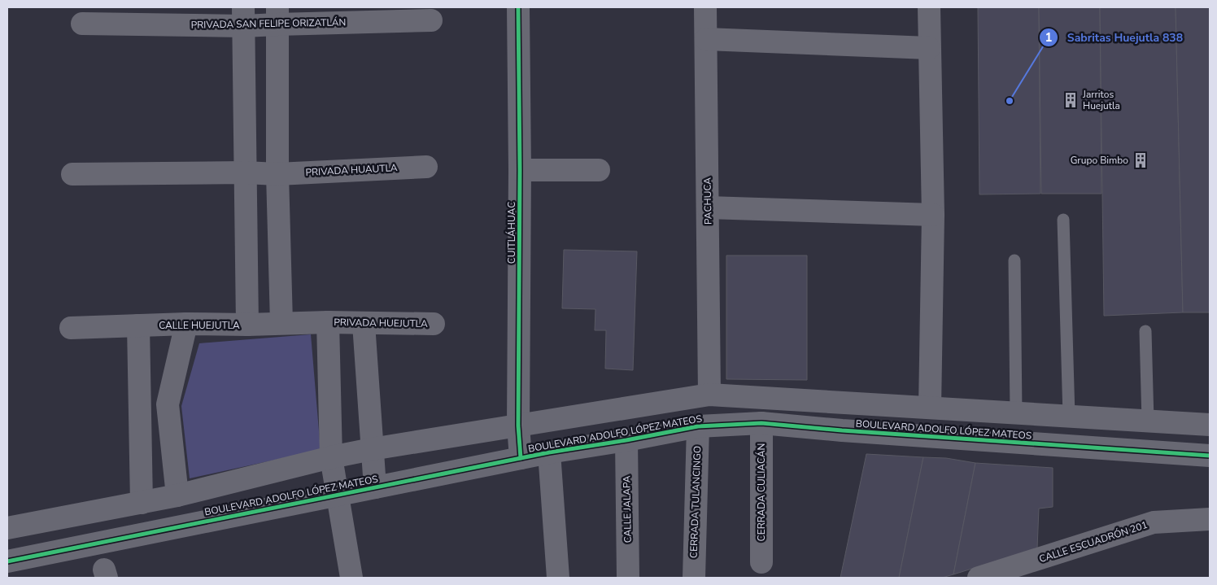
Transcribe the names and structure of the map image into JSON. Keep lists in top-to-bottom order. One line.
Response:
{"streets":{"street":["PRIVADA SAN FELIPE ORIZATLÁN","PRIVADA HUAUTLA","PACHUCA","CUITLÁHUAC","PRIVADA HUEJUTLA","CALLE HUEJUTLA","BOULEVARD ADOLFO LÓPEZ MATEOS","CERRADA CULIACÁN","CERRADA TULANCINGO","CALLE JALAPA","CALLE ESCUADRÓN 201"]},"crossings":[["PACHUCA","BOULEVARD ADOLFO LÓPEZ MATEOS"],["CUITLÁHUAC","BOULEVARD ADOLFO LÓPEZ MATEOS"],["PRIVADA HUEJUTLA","CALLE HUEJUTLA"],["BOULEVARD ADOLFO LÓPEZ MATEOS","CERRADA CULIACÁN"],["BOULEVARD ADOLFO LÓPEZ MATEOS","CERRADA TULANCINGO"],["BOULEVARD ADOLFO LÓPEZ MATEOS","CALLE JALAPA"]],"places":{"building":["Jarritos Huejutla","Grupo Bimbo"],"other":["Sabritas Huejutla 838"]}}
